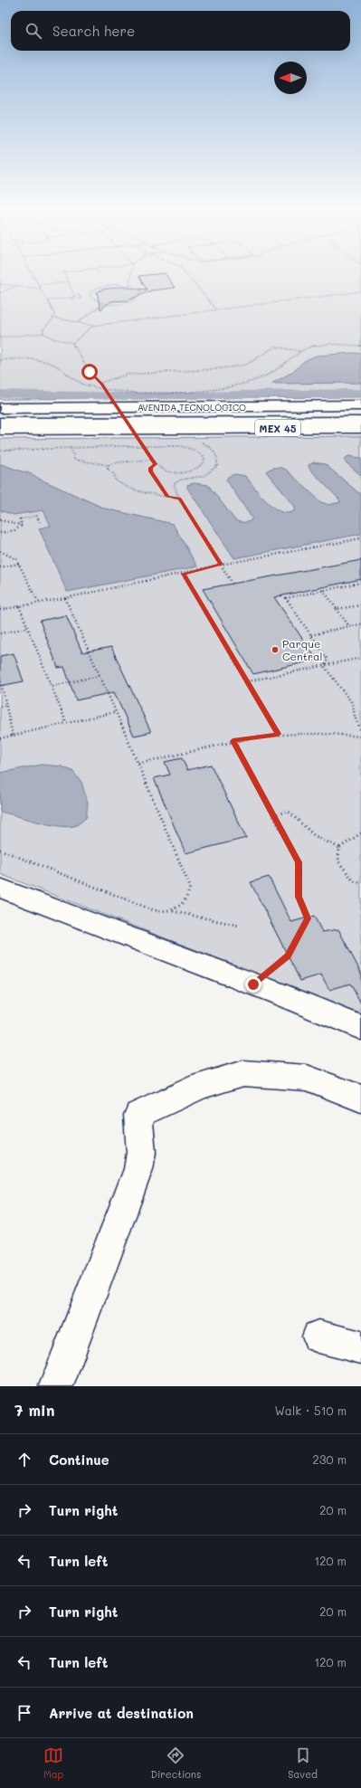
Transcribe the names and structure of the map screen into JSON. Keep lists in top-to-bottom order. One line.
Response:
{"streets":{"main road":["AVENIDA TECNOLÓGICO","MEX 45"]},"places":["Parque Central"],"north":"left","page":{"search":"Search here","heading":["7 min","Walk · 510 m"],"list":[["Continue","230 m"],["Turn right","20 m"],["Turn left","120 m"],["Turn right","20 m"],["Turn left","120 m"],"Arrive at destination"],"nav":["Map","Directions","Saved"]}}
